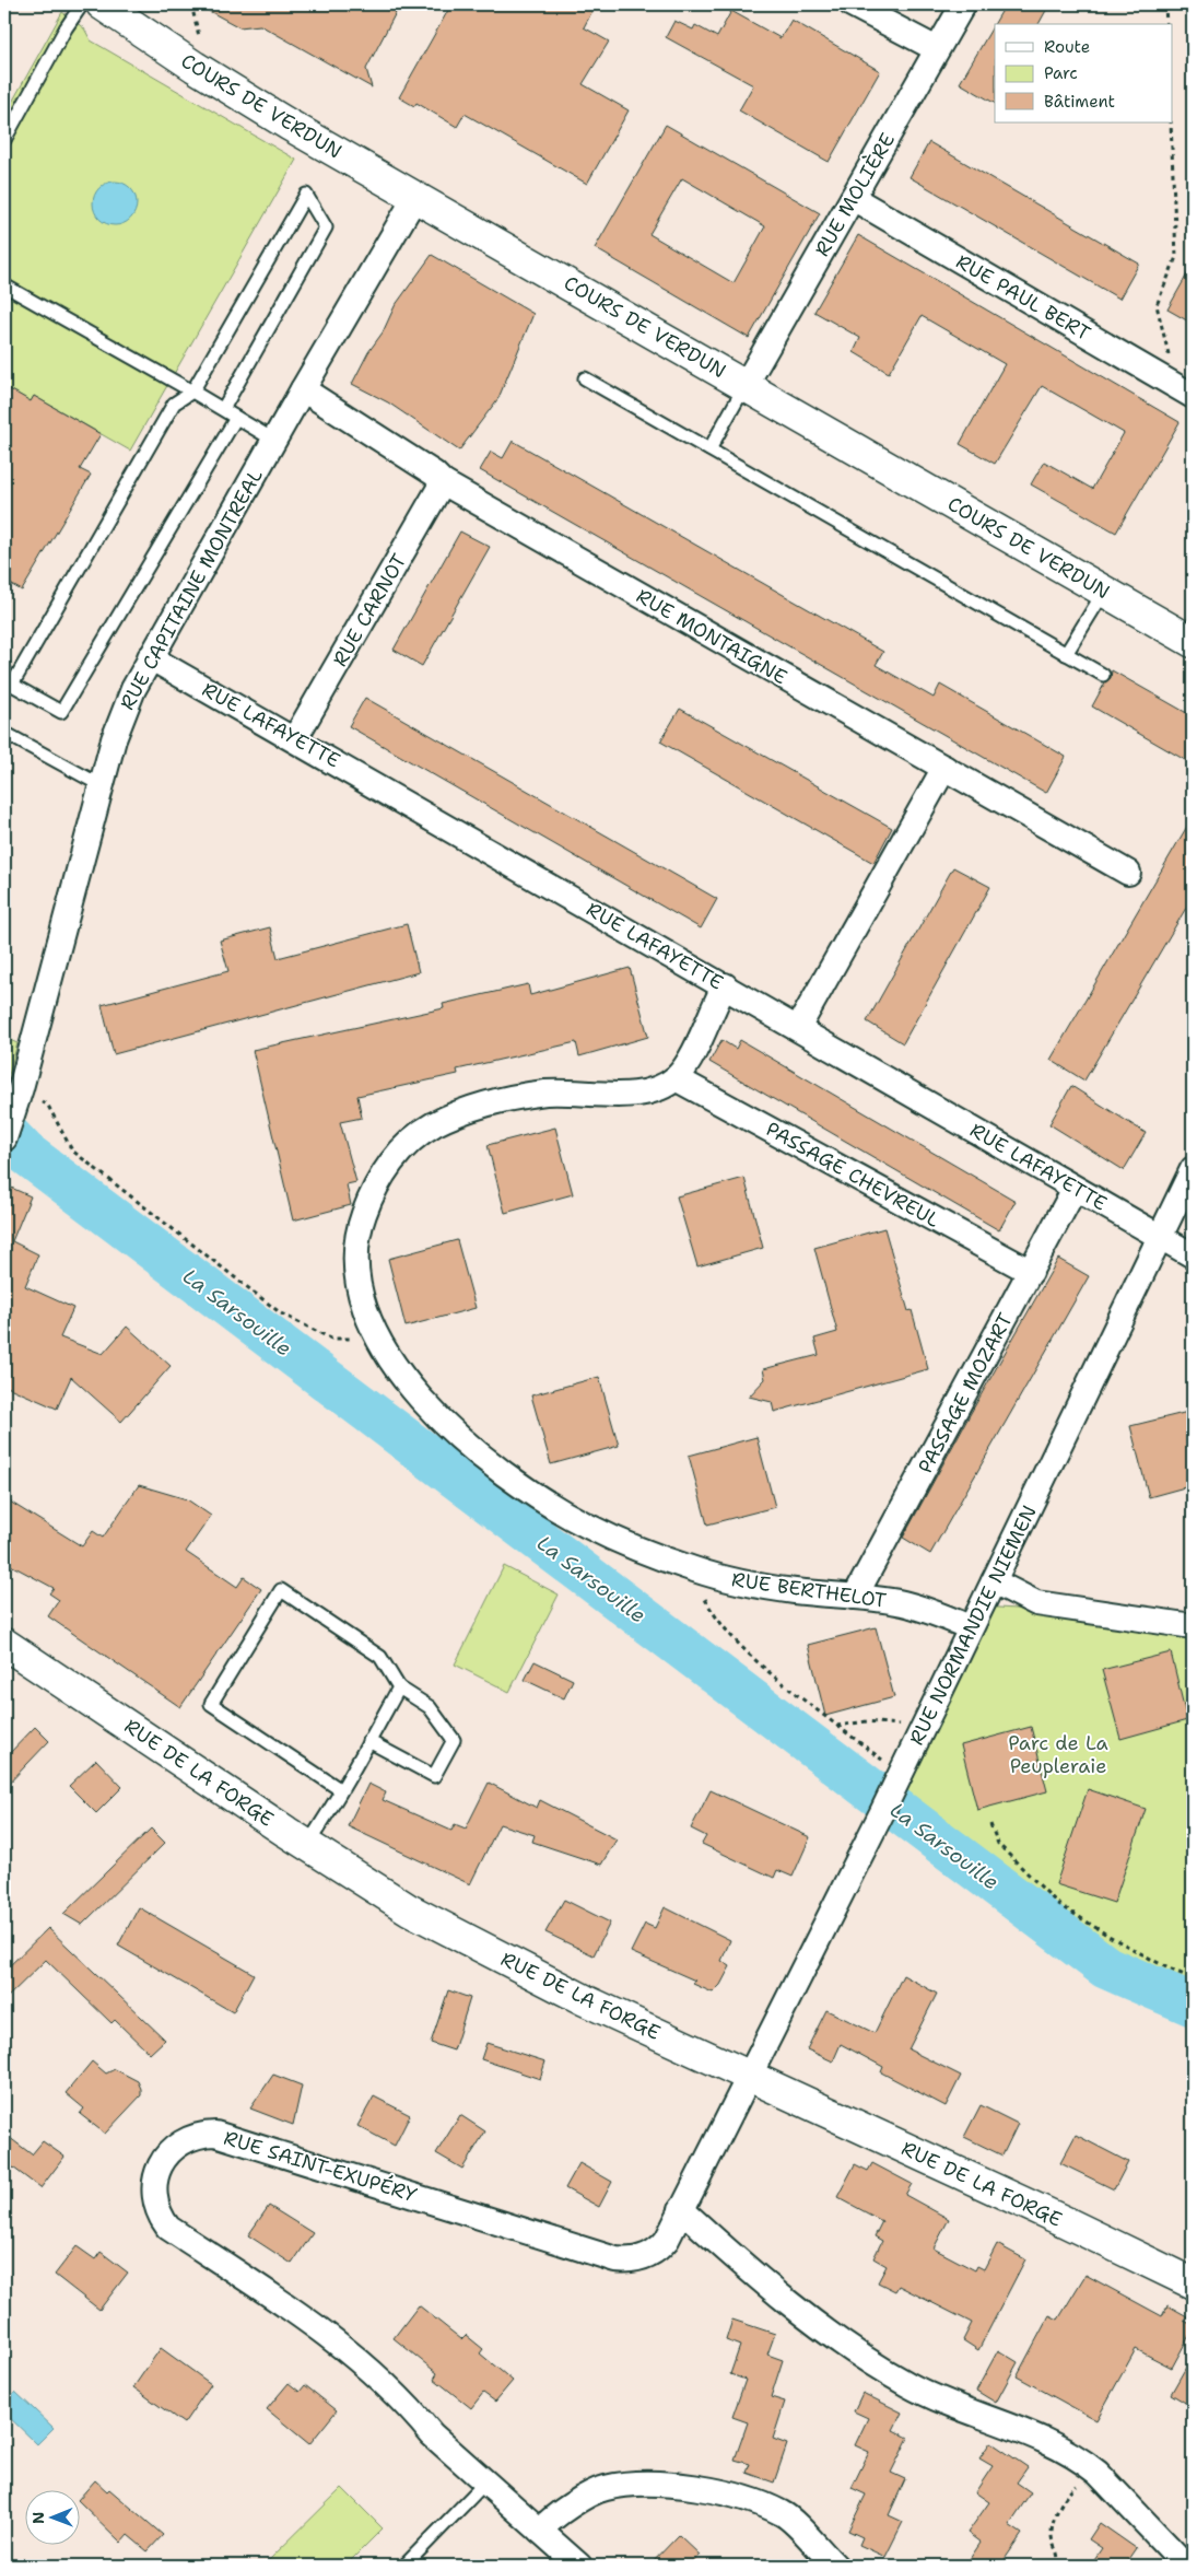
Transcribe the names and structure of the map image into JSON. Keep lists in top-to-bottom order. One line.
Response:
{"streets":{"main road":["COURS DE VERDUN","RUE DE LA FORGE"],"street":["RUE MOLIÈRE","RUE PAUL BERT","RUE CAPITAINE MONTREAL","RUE CARNOT","RUE MONTAIGNE","RUE LAFAYETTE","PASSAGE CHEVREUL","PASSAGE MOZART","RUE BERTHELOT","RUE NORMANDIE NIEMEN","RUE SAINT-EXUPÉRY"]},"crossings":[["COURS DE VERDUN","RUE MOLIÈRE"],["COURS DE VERDUN","RUE CAPITAINE MONTREAL"],["RUE MOLIÈRE","RUE PAUL BERT"],["RUE CAPITAINE MONTREAL","RUE MONTAIGNE"],["RUE CAPITAINE MONTREAL","RUE LAFAYETTE"],["RUE CARNOT","RUE MONTAIGNE"],["RUE CARNOT","RUE LAFAYETTE"],["RUE LAFAYETTE","PASSAGE MOZART"],["RUE LAFAYETTE","RUE NORMANDIE NIEMEN"],["PASSAGE CHEVREUL","PASSAGE MOZART"],["PASSAGE CHEVREUL","RUE BERTHELOT"],["PASSAGE MOZART","RUE BERTHELOT"],["RUE BERTHELOT","RUE NORMANDIE NIEMEN"],["RUE NORMANDIE NIEMEN","RUE DE LA FORGE"],["RUE NORMANDIE NIEMEN","RUE SAINT-EXUPÉRY"],["RUE DE LA FORGE","RUE SAINT-EXUPÉRY"]],"water":["La Sarsouille"],"parks":["Parc de La Peupleraie"],"legend":["Route","Parc","Bâtiment"],"north":"left"}
